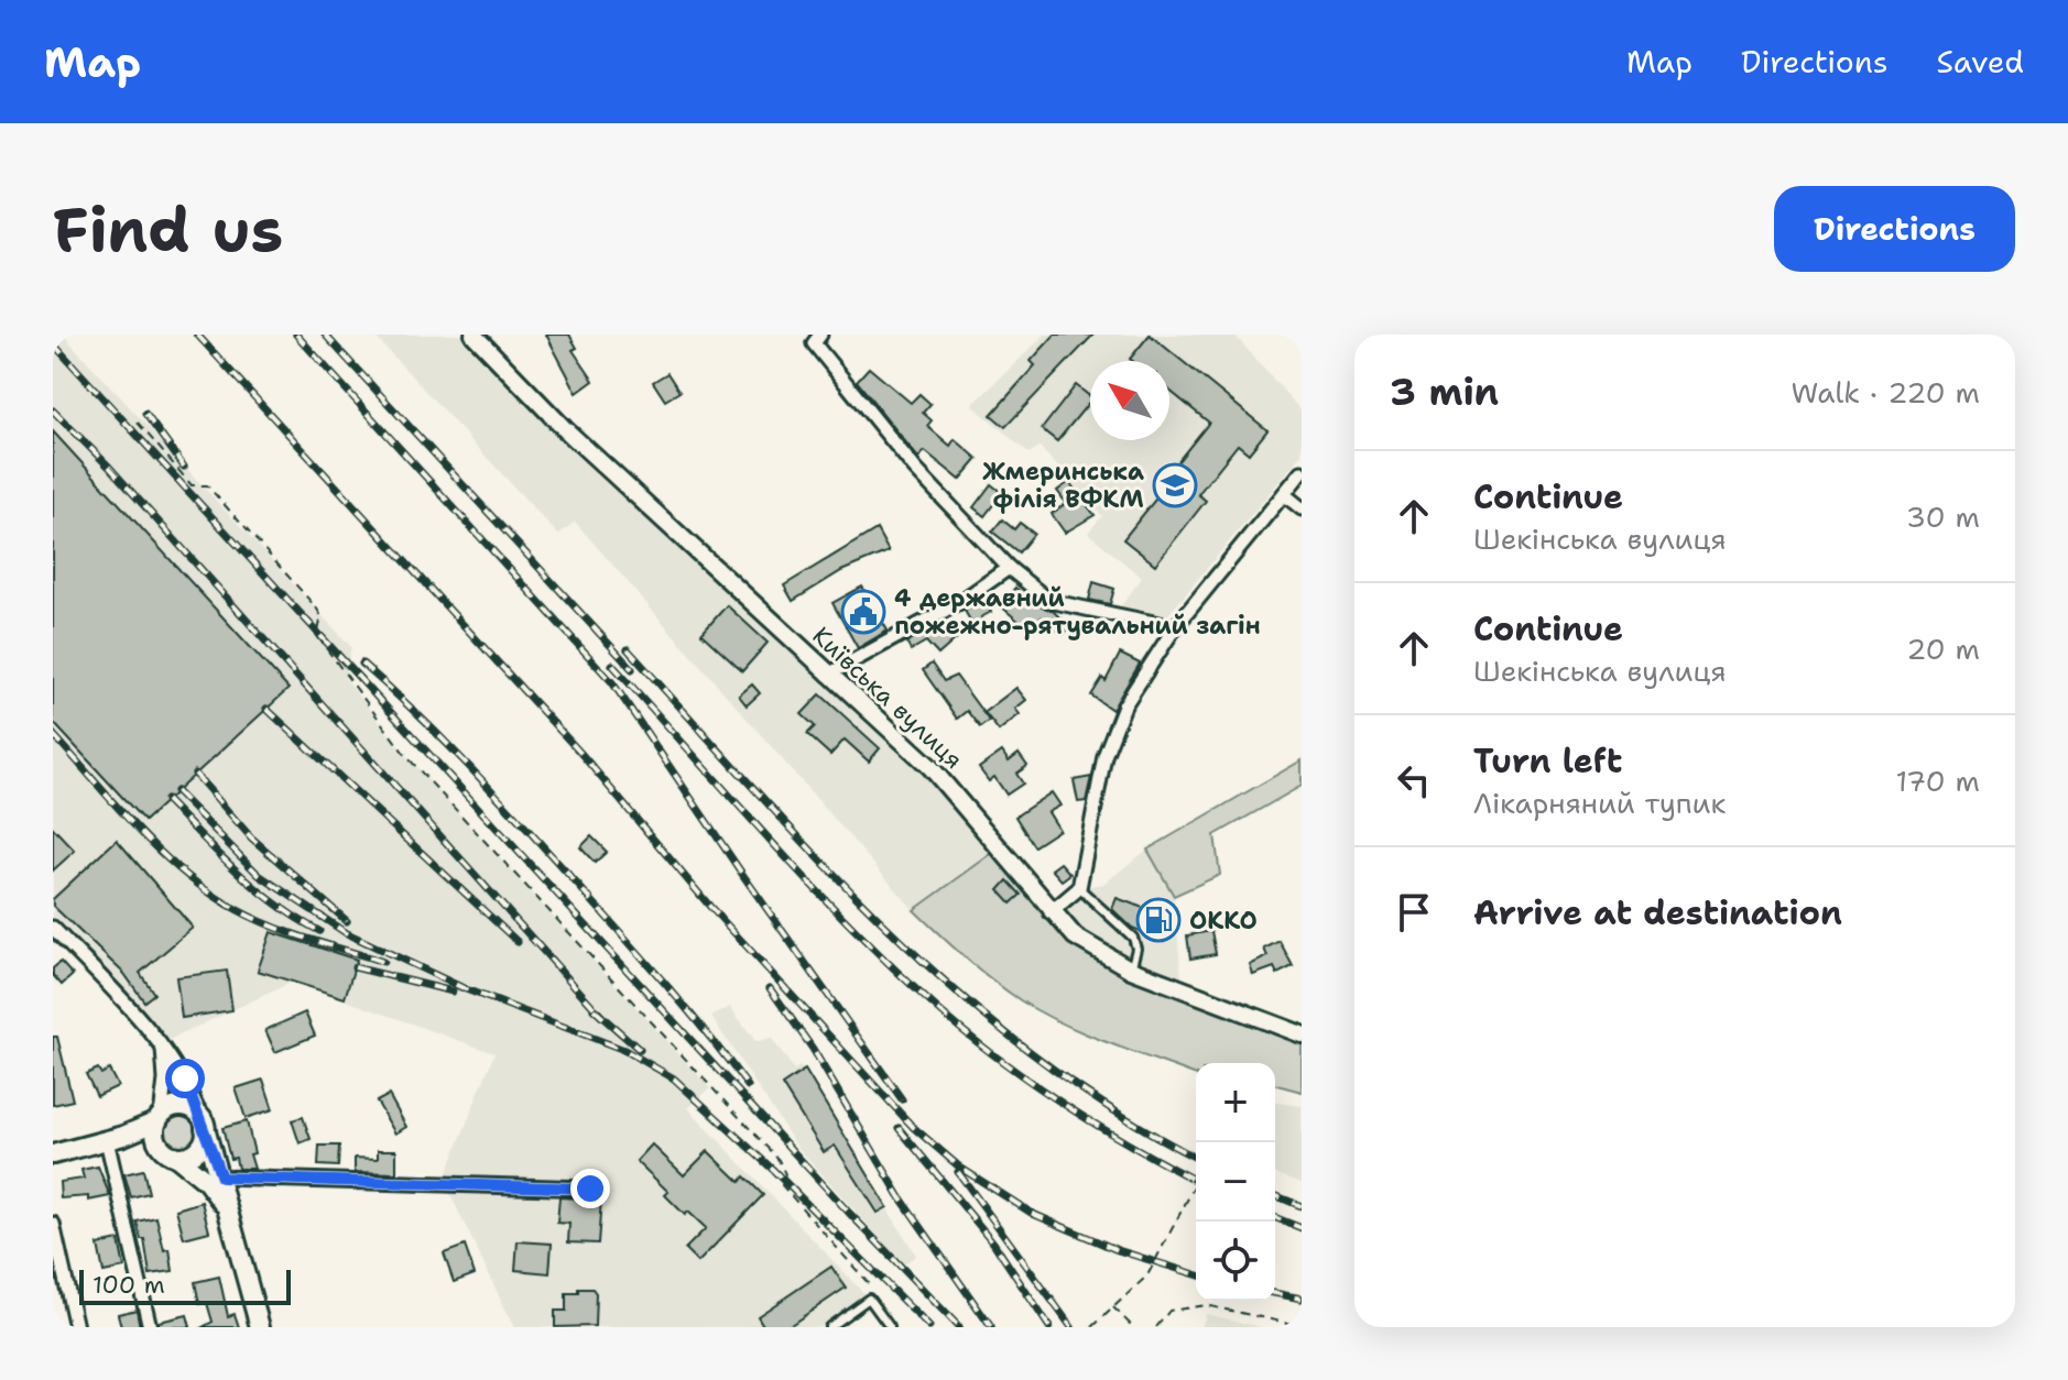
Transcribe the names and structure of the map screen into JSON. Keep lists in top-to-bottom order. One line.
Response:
{"streets":{"street":["Київська вулиця"]},"places":{"school or university":["Жмеринська філія ВФКМ"],"public building":["4 державний пожежно-рятувальний загін"],"fuel station":["ОККО"]},"scale_bar":"100 m","north":"top left","page":{"header":"Map","nav":["Map","Directions","Saved"],"buttons":"Directions","title":"Find us","heading":["3 min","Walk · 220 m"],"list":[["Continue","Шекінська вулиця","30 m"],["Continue","Шекінська вулиця","20 m"],["Turn left","Лікарняний тупик","170 m"],"Arrive at destination"],"map_buttons":["+","−"],"scale":"100 m"}}
